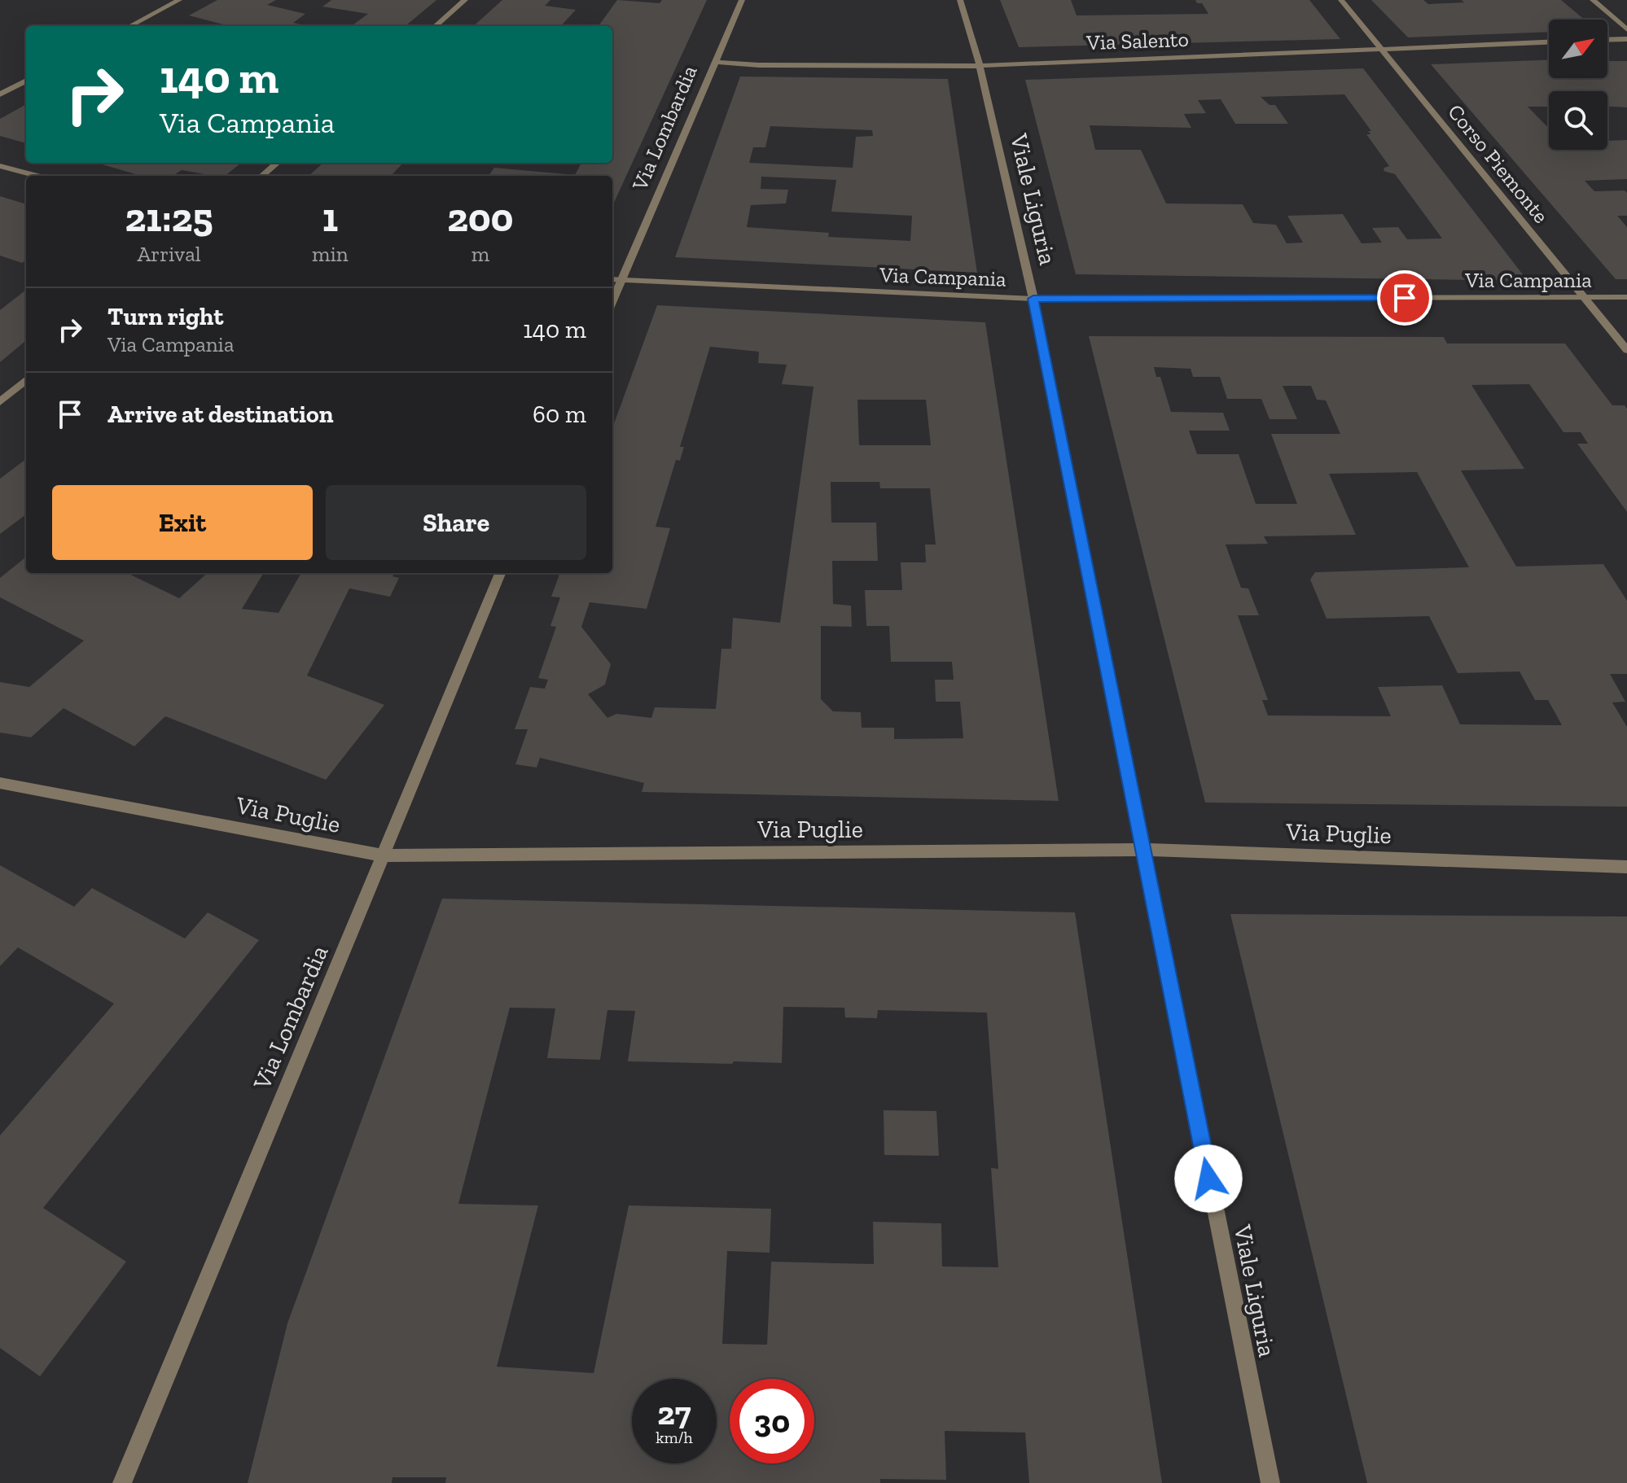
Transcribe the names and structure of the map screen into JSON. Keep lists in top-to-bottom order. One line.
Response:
{"streets":{"street":["Via Salento","Via Lombardia","Corso Piemonte","Viale Liguria","Via Campania","Via Puglie"]},"crossings":[["Via Salento","Via Lombardia"],["Via Salento","Corso Piemonte"],["Via Salento","Viale Liguria"],["Via Lombardia","Via Campania"],["Via Lombardia","Via Puglie"],["Corso Piemonte","Via Campania"],["Viale Liguria","Via Campania"],["Viale Liguria","Via Puglie"]],"north":"top right","page":{"turn":["140 m","Via Campania"],"eta":["21:25","Arrival","1","min","200","m"],"list":[{"name":"Turn right","note":"Via Campania","value":"140 m"},{"name":"Arrive at destination","value":"60 m"}],"buttons":["Exit","Share"],"speed":"27 km/h","limit":"30"}}
